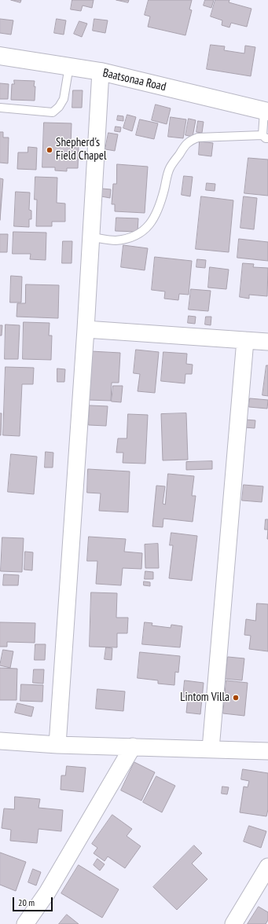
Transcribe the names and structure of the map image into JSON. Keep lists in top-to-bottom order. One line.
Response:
{"streets":{"street":["Baatsonaa Road"]},"places":["Shepherd's Field Chapel","Lintom Villa"],"scale_bar":"20 m"}
